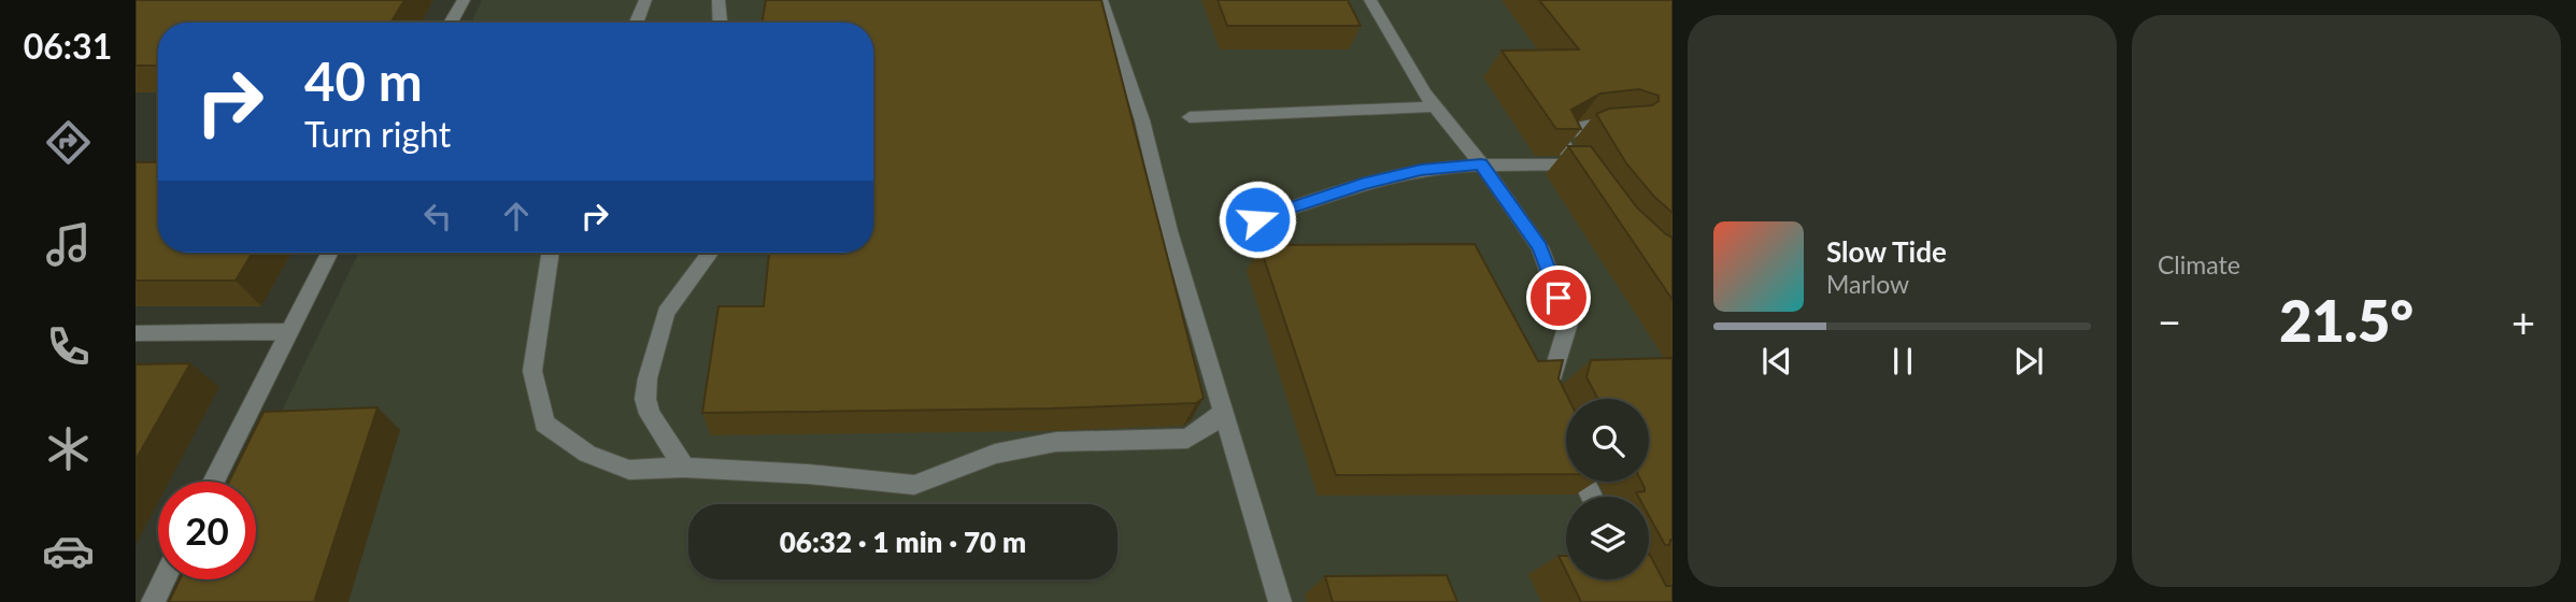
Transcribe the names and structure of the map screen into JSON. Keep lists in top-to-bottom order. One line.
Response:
{"page":{"tabs":"06:31","tile":"Climate","turn":["40 m","Turn right"],"song":["Slow Tide","Marlow"],"heat":["−","21.5°","+"],"limit":"20","trip":"06:32 · 1 min · 70 m"}}
